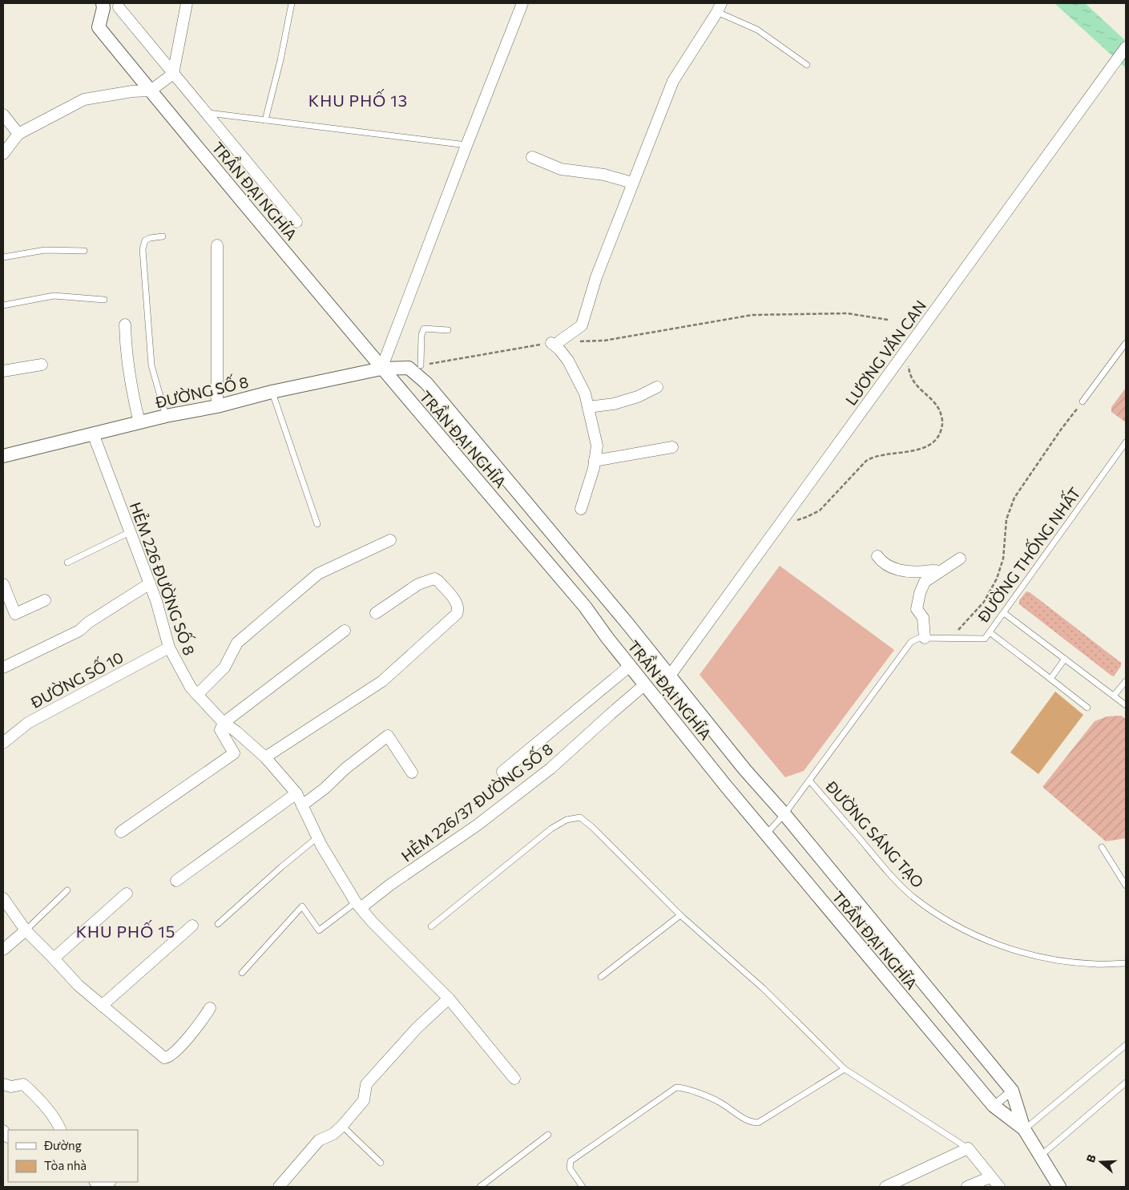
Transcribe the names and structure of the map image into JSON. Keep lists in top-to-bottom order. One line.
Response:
{"streets":{"street":["TRẦN ĐẠI NGHĨA","LƯƠNG VĂN CAN","ĐƯỜNG SỐ 8","HẺM 226 ĐƯỜNG SỐ 8","ĐƯỜNG SỐ 10","HẺM 226/37 ĐƯỜNG SỐ 8"],"lane":["ĐƯỜNG THỐNG NHẤT","ĐƯỜNG SÁNG TẠO"]},"crossings":[["TRẦN ĐẠI NGHĨA","LƯƠNG VĂN CAN"],["TRẦN ĐẠI NGHĨA","ĐƯỜNG SỐ 8"],["TRẦN ĐẠI NGHĨA","ĐƯỜNG THỐNG NHẤT"],["TRẦN ĐẠI NGHĨA","HẺM 226/37 ĐƯỜNG SỐ 8"],["ĐƯỜNG SỐ 8","HẺM 226 ĐƯỜNG SỐ 8"],["ĐƯỜNG THỐNG NHẤT","ĐƯỜNG SÁNG TẠO"],["HẺM 226 ĐƯỜNG SỐ 8","ĐƯỜNG SỐ 10"],["HẺM 226 ĐƯỜNG SỐ 8","HẺM 226/37 ĐƯỜNG SỐ 8"]],"districts":["KHU PHỐ 13","KHU PHỐ 15"],"legend":["Đường","Tòa nhà"],"north":"left"}
